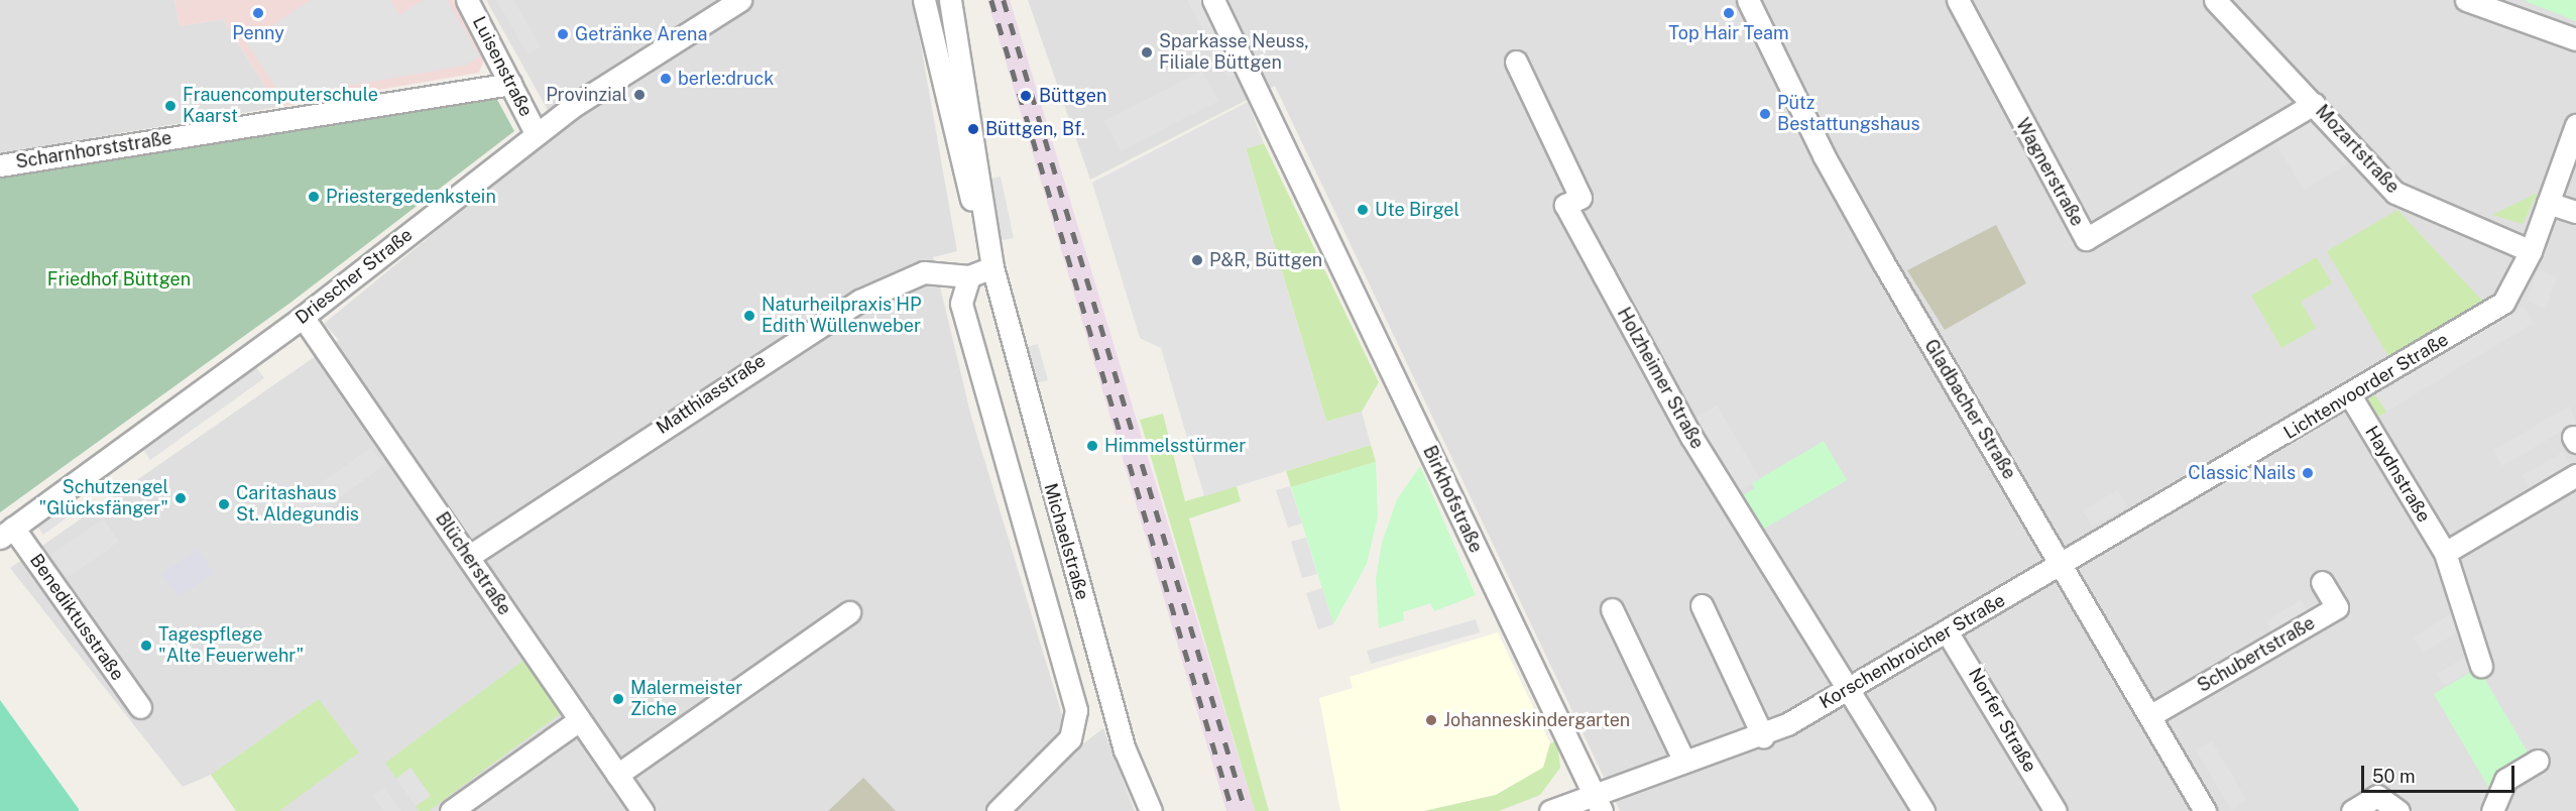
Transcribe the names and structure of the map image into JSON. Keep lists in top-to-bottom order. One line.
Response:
{"streets":{"street":["Luisenstraße","Mozartstraße","Scharnhorststraße","Wagnerstraße","Driescher Straße","Holzheimer Straße","Lichtenvoorder Straße","Matthiasstraße","Gladbacher Straße","Haydnstraße","Birkhofstraße","Michaelstraße","Blücherstraße","Benediktusstraße","Korschenbroicher Straße","Schubertstraße","Norfer Straße"]},"crossings":[["Luisenstraße","Scharnhorststraße"],["Luisenstraße","Driescher Straße"],["Mozartstraße","Wagnerstraße"],["Mozartstraße","Lichtenvoorder Straße"],["Driescher Straße","Blücherstraße"],["Driescher Straße","Benediktusstraße"],["Holzheimer Straße","Korschenbroicher Straße"],["Lichtenvoorder Straße","Gladbacher Straße"],["Lichtenvoorder Straße","Haydnstraße"],["Lichtenvoorder Straße","Korschenbroicher Straße"],["Matthiasstraße","Michaelstraße"],["Matthiasstraße","Blücherstraße"],["Gladbacher Straße","Korschenbroicher Straße"],["Gladbacher Straße","Schubertstraße"],["Birkhofstraße","Korschenbroicher Straße"],["Korschenbroicher Straße","Norfer Straße"]],"parks":["Friedhof Büttgen"],"places":["Penny","Top Hair Team","Getränke Arena","Sparkasse Neuss, Filiale Büttgen","berle:druck","Provinzial","Büttgen","Frauencomputerschule Kaarst","Pütz Bestattungshaus","Büttgen, Bf.","Priestergedenkstein","Ute Birgel","P&R, Büttgen","Naturheilpraxis HP Edith Wüllenweber","Himmelsstürmer","Classic Nails","Schutzengel \"Glücksfänger\"","Caritashaus St. Aldegundis","Tagespflege \"Alte Feuerwehr\"","Malermeister Ziche","Johanneskindergarten"],"scale_bar":"50 m"}
